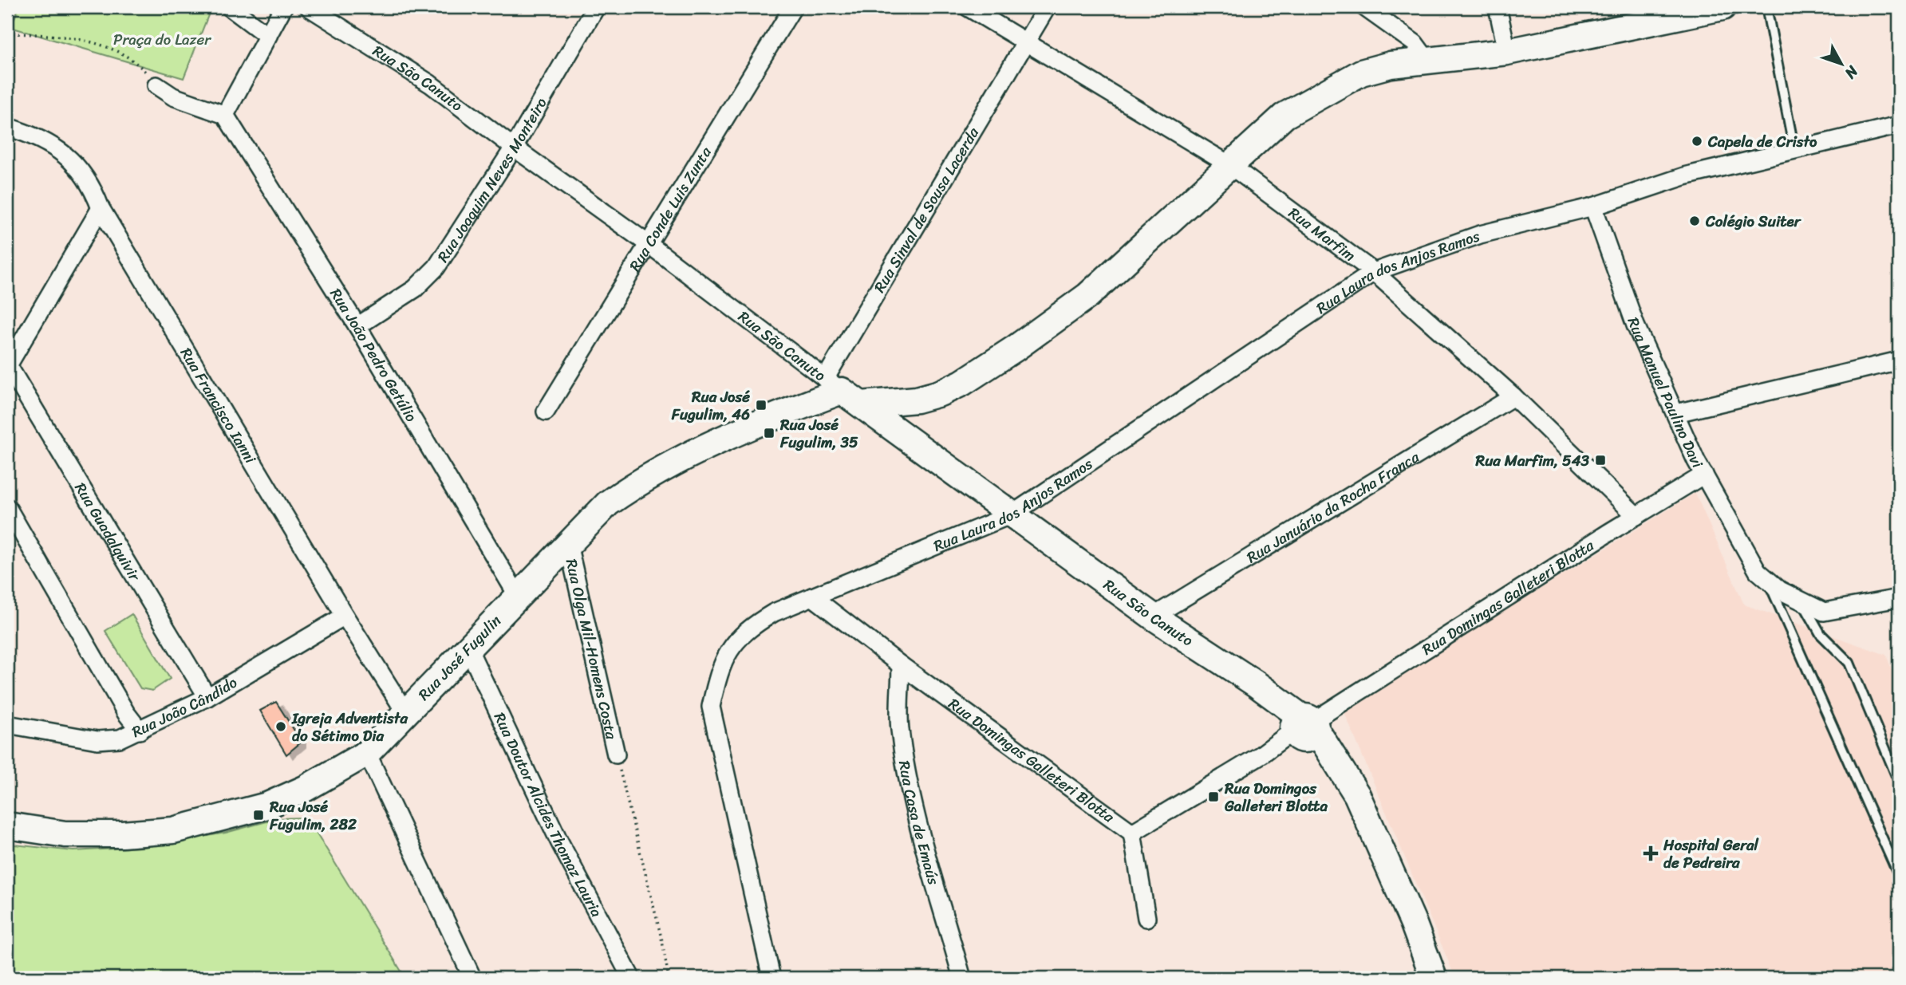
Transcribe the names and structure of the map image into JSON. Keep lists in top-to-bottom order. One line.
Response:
{"streets":{"street":["Rua São Canuto","Rua Joaquim Neves Monteiro","Rua Conde Luis Zunta","Rua Sinval de Sousa Lacerda","Rua Marfim","Rua Laura dos Anjos Ramos","Rua João Pedro Getúlio","Rua Manuel Paulino Davi","Rua Francisco Ianni","Rua Januário da Rocha Franca","Rua Guadalquivir","Rua Domingas Galleteri Blotta","Rua Olga Mil-Homens Costa","Rua José Fugulin","Rua João Cândido","Rua Doutor Alcides Thomaz Lauria","Rua Casa de Emaús"]},"crossings":[["Rua São Canuto","Rua Joaquim Neves Monteiro"],["Rua São Canuto","Rua Conde Luis Zunta"],["Rua São Canuto","Rua Sinval de Sousa Lacerda"],["Rua São Canuto","Rua Laura dos Anjos Ramos"],["Rua São Canuto","Rua Januário da Rocha Franca"],["Rua São Canuto","Rua Domingas Galleteri Blotta"],["Rua São Canuto","Rua José Fugulin"],["Rua Joaquim Neves Monteiro","Rua João Pedro Getúlio"],["Rua Sinval de Sousa Lacerda","Rua Marfim"],["Rua Sinval de Sousa Lacerda","Rua José Fugulin"],["Rua Marfim","Rua Laura dos Anjos Ramos"],["Rua Marfim","Rua Januário da Rocha Franca"],["Rua Marfim","Rua Domingas Galleteri Blotta"],["Rua Marfim","Rua José Fugulin"],["Rua Laura dos Anjos Ramos","Rua Manuel Paulino Davi"],["Rua Laura dos Anjos Ramos","Rua Domingas Galleteri Blotta"],["Rua João Pedro Getúlio","Rua José Fugulin"],["Rua Manuel Paulino Davi","Rua Domingas Galleteri Blotta"],["Rua Francisco Ianni","Rua José Fugulin"],["Rua Francisco Ianni","Rua João Cândido"],["Rua Guadalquivir","Rua João Cândido"],["Rua Domingas Galleteri Blotta","Rua Casa de Emaús"],["Rua Olga Mil-Homens Costa","Rua José Fugulin"],["Rua José Fugulin","Rua Doutor Alcides Thomaz Lauria"]],"parks":["Praça do Lazer"],"places":{"other":["Capela de Cristo","Colégio Suiter","Igreja Adventista do Sétimo Dia"],"transit":["Rua José Fugulim, 46","Rua José Fugulim, 35","Rua Marfim, 543","Rua Domingos Galleteri Blotta","Rua José Fugulim, 282"],"health":["Hospital Geral de Pedreira"]},"north":"bottom right"}
